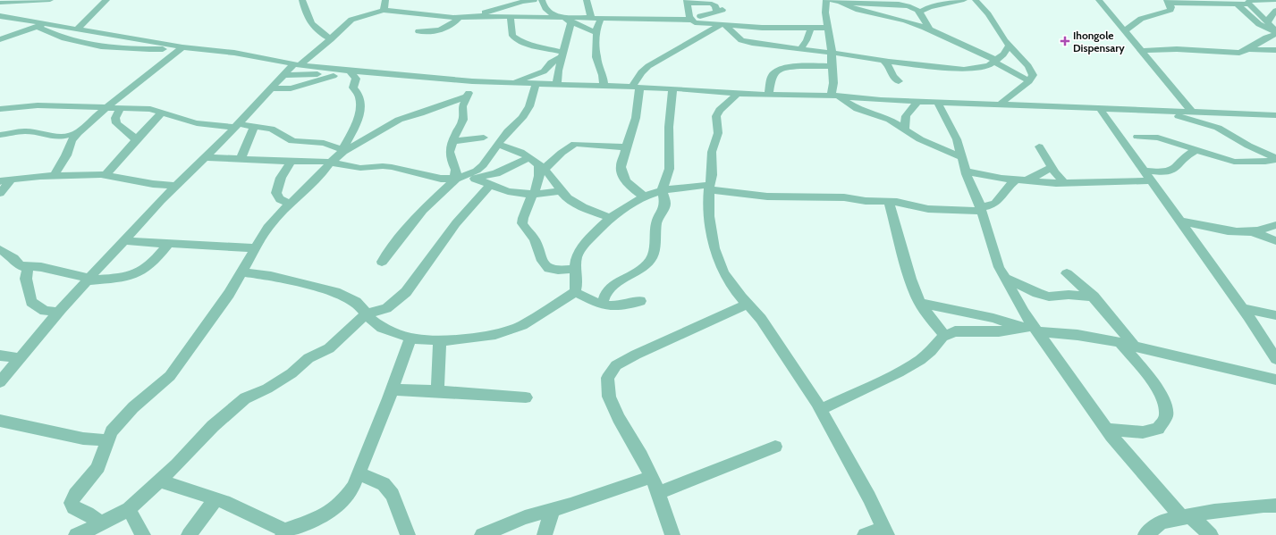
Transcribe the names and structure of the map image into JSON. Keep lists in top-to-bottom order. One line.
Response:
{"places":{"health":["Ihongole Dispensary"]}}
